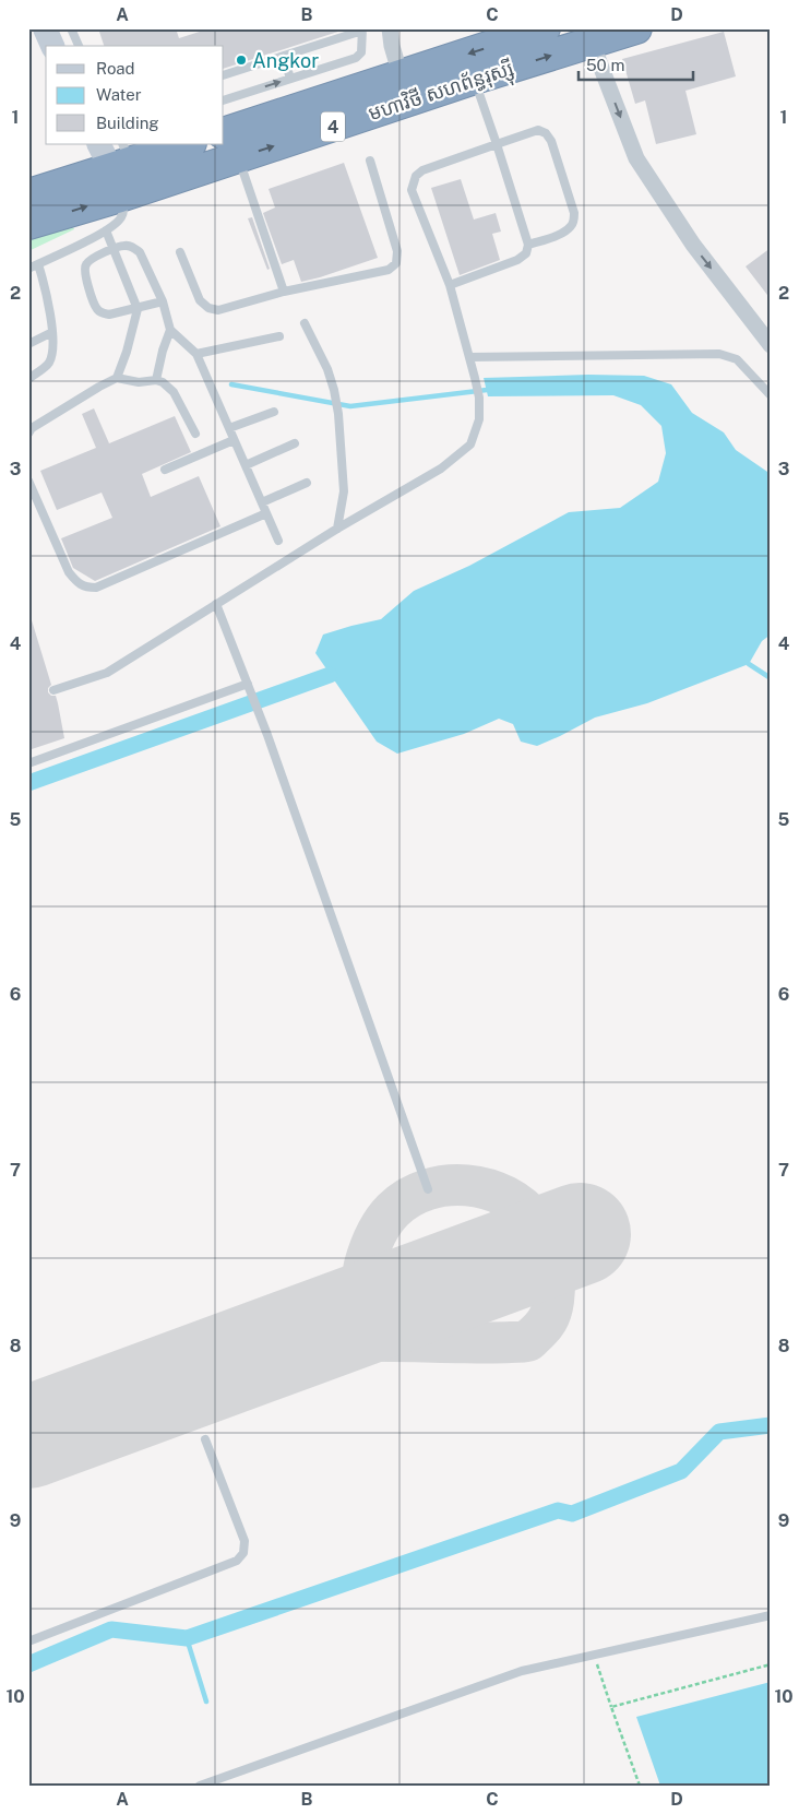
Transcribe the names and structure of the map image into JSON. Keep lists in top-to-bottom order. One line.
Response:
{"streets":{"highway":["មហាវិថី សហព័ន្ធរុស្ស៊ី","4"]},"places":["Angkor"],"legend":["Road","Water","Building"],"scale_bar":"50 m","grid":{"columns":["A","B","C","D"],"rows":["1","2","3","4","5","6","7","8","9","10"]}}
